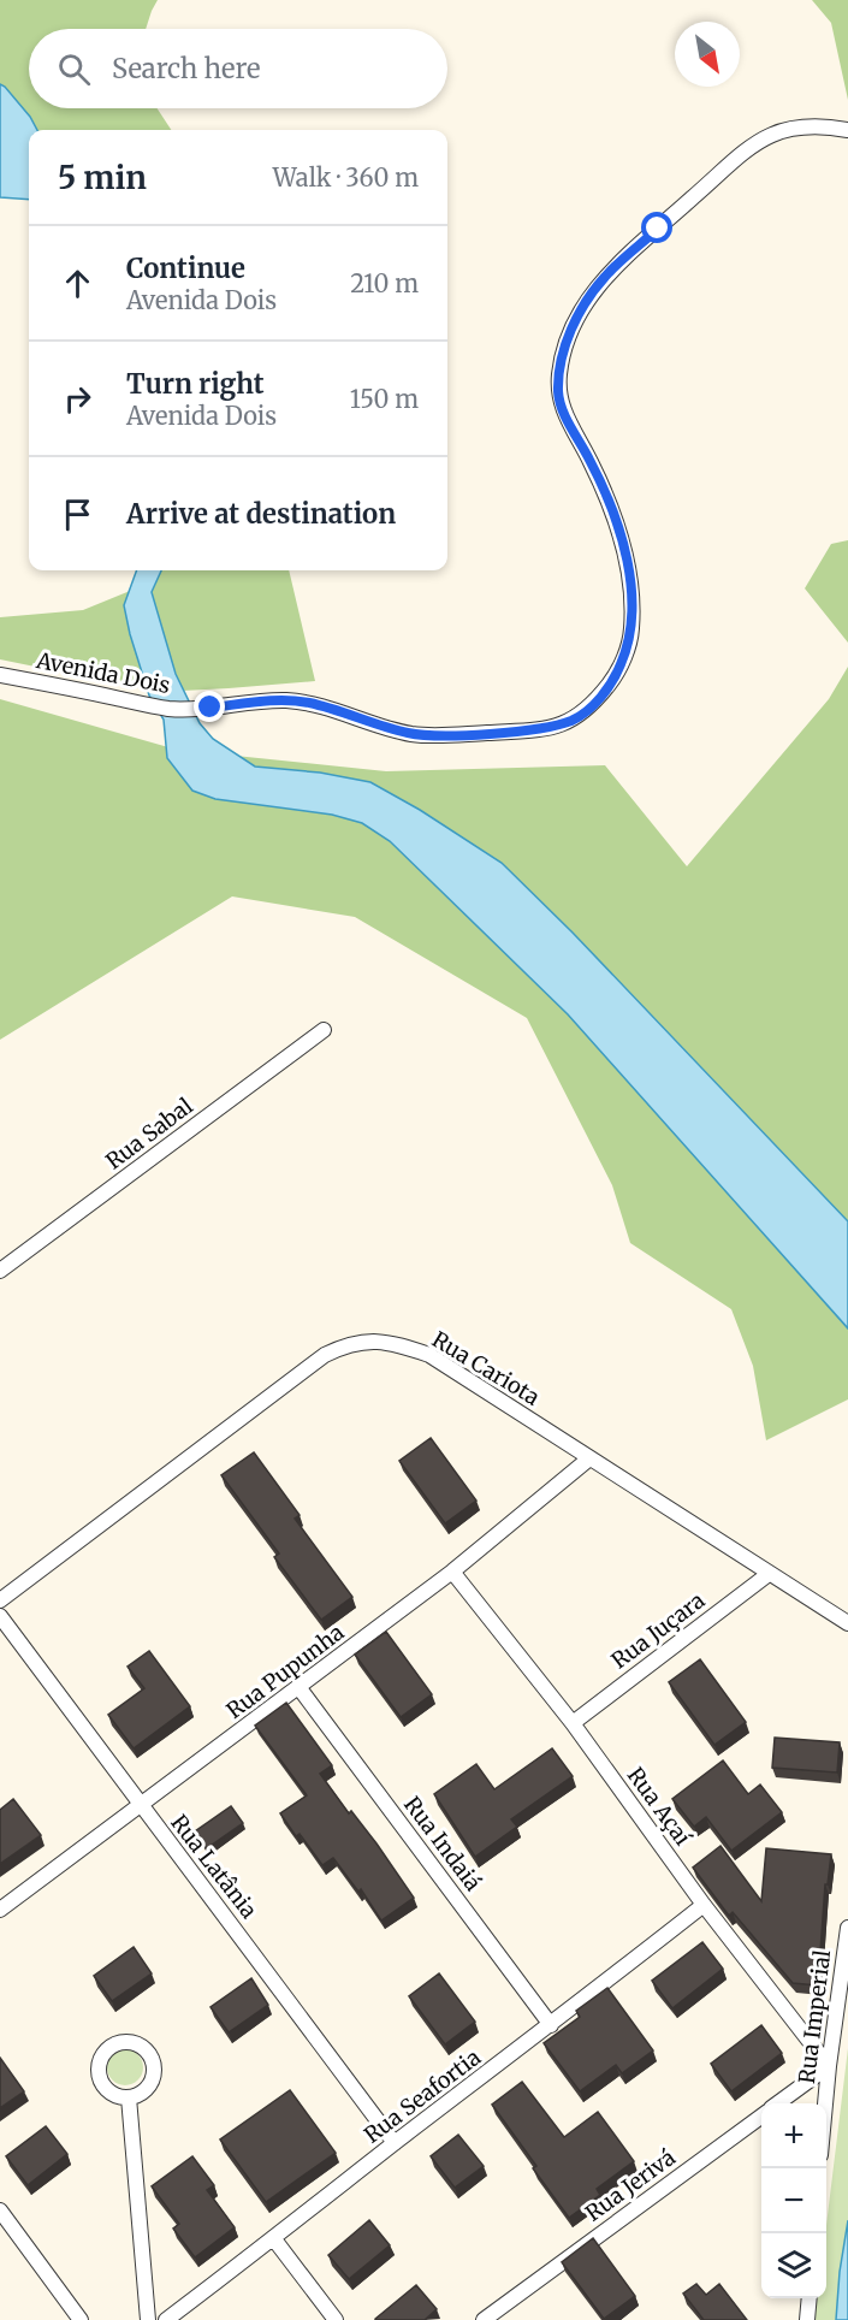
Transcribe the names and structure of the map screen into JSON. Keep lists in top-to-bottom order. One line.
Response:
{"streets":{"street":["Avenida Dois","Rua Sabal","Rua Cariota","Rua Juçara","Rua Pupunha","Rua Açaí","Rua Indaiá","Rua Latânia","Rua Imperial","Rua Seafortia","Rua Jerivá"]},"crossings":[["Rua Cariota","Rua Juçara"],["Rua Cariota","Rua Pupunha"],["Rua Juçara","Rua Açaí"],["Rua Pupunha","Rua Açaí"],["Rua Pupunha","Rua Indaiá"],["Rua Pupunha","Rua Latânia"],["Rua Açaí","Rua Imperial"],["Rua Açaí","Rua Seafortia"],["Rua Açaí","Rua Jerivá"],["Rua Indaiá","Rua Seafortia"],["Rua Latânia","Rua Seafortia"],["Rua Imperial","Rua Jerivá"]],"north":"bottom right","page":{"search":"Search here","heading":["5 min","Walk · 360 m"],"list":[["Continue","Avenida Dois","210 m"],["Turn right","Avenida Dois","150 m"],"Arrive at destination"],"map_buttons":["+","−"]}}
